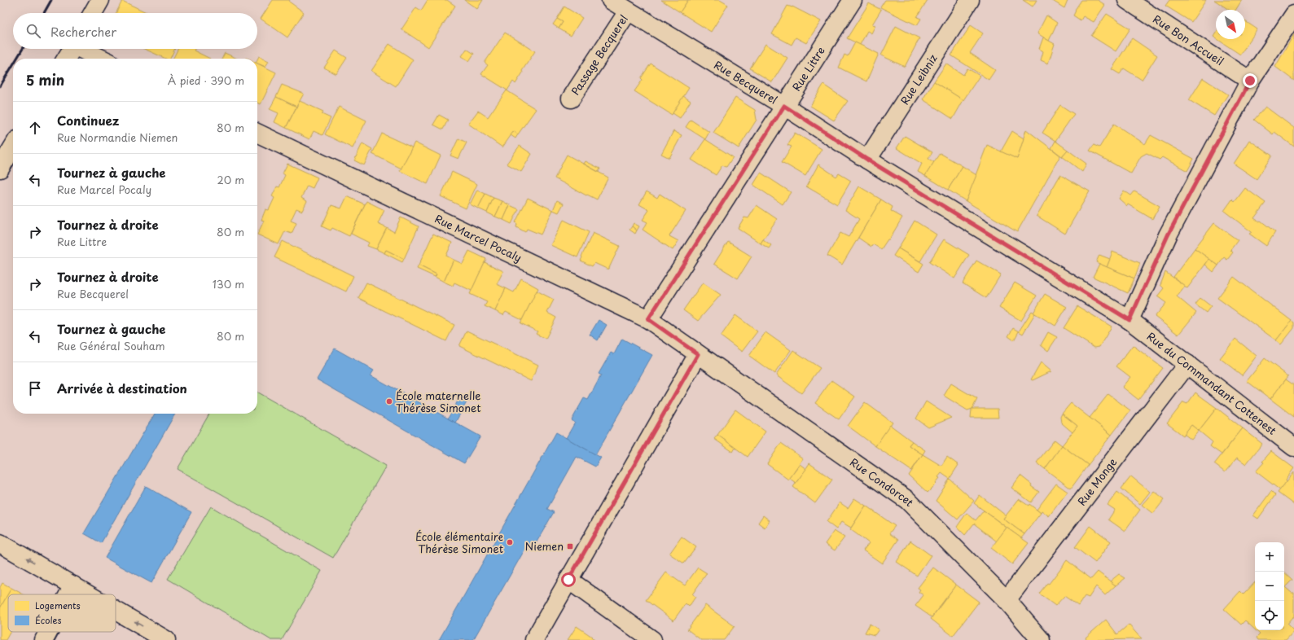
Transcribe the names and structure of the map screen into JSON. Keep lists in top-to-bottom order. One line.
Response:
{"streets":{"street":["Rue Bon Accueil","Passage Becquerel","Rue Littre","Rue Leibniz","Rue Becquerel","Rue Marcel Pocaly","Rue du Commandant Cottenest","Rue Monge","Rue Condorcet"]},"crossings":[["Passage Becquerel","Rue Becquerel"],["Rue Littre","Rue Becquerel"],["Rue Littre","Rue Marcel Pocaly"],["Rue Leibniz","Rue Becquerel"],["Rue Becquerel","Rue du Commandant Cottenest"],["Rue Marcel Pocaly","Rue Condorcet"],["Rue du Commandant Cottenest","Rue Monge"],["Rue Monge","Rue Condorcet"]],"places":{"other":["École maternelle Thérèse Simonet","École élémentaire Thérèse Simonet"],"transit":["Niemen"]},"legend":["Logements","Écoles"],"north":"bottom right","page":{"search":"Rechercher","heading":["5 min","À pied · 390 m"],"list":[["Continuez","Rue Normandie Niemen","80 m"],["Tournez à gauche","Rue Marcel Pocaly","20 m"],["Tournez à droite","Rue Littre","80 m"],["Tournez à droite","Rue Becquerel","130 m"],["Tournez à gauche","Rue Général Souham","80 m"],"Arrivée à destination"],"map_buttons":["+","−"]}}
